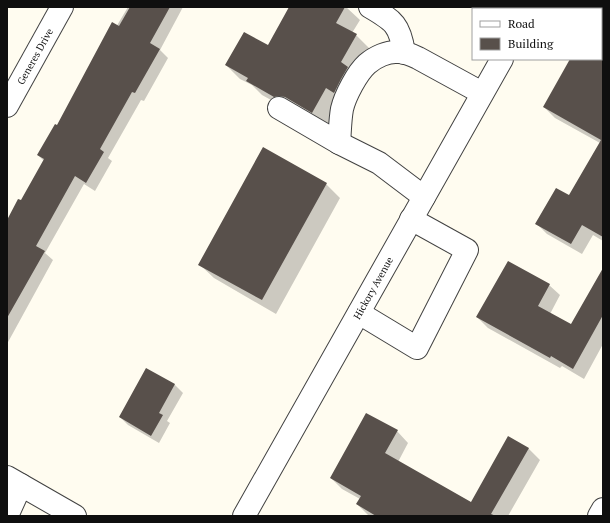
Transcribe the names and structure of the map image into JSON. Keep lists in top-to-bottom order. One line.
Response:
{"streets":{"street":["Generes Drive","Hickory Avenue"]},"legend":["Road","Building"]}
